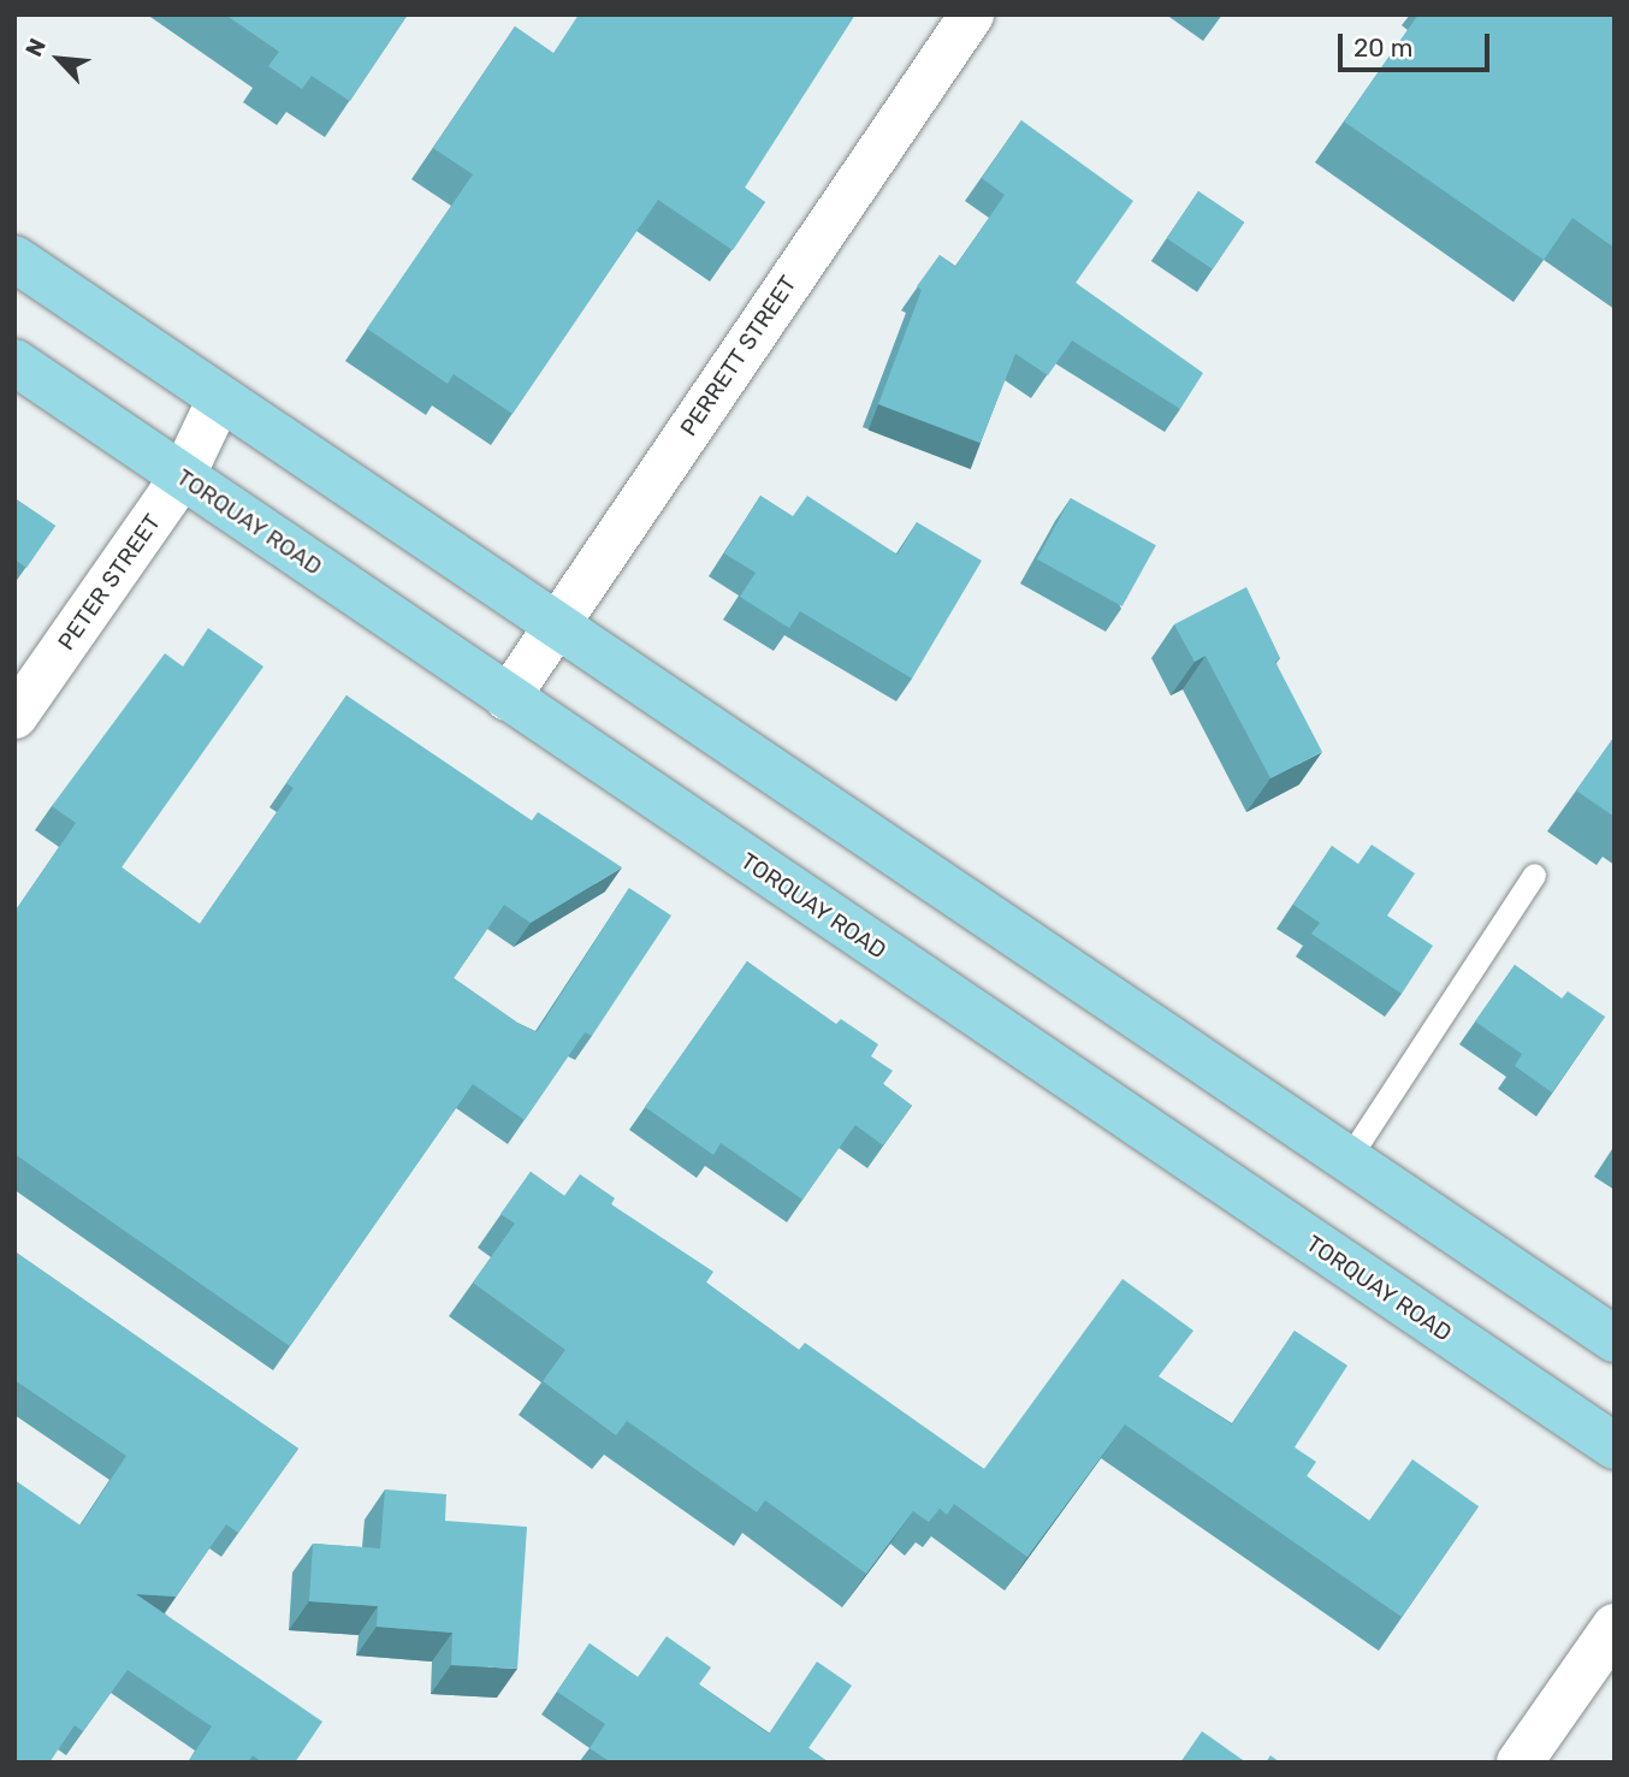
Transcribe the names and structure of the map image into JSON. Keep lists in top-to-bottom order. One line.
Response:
{"streets":{"main road":["TORQUAY ROAD"],"street":["PERRETT STREET","PETER STREET"]},"crossings":[["PERRETT STREET","TORQUAY ROAD"],["TORQUAY ROAD","PETER STREET"]],"scale_bar":"20 m","north":"top left"}
